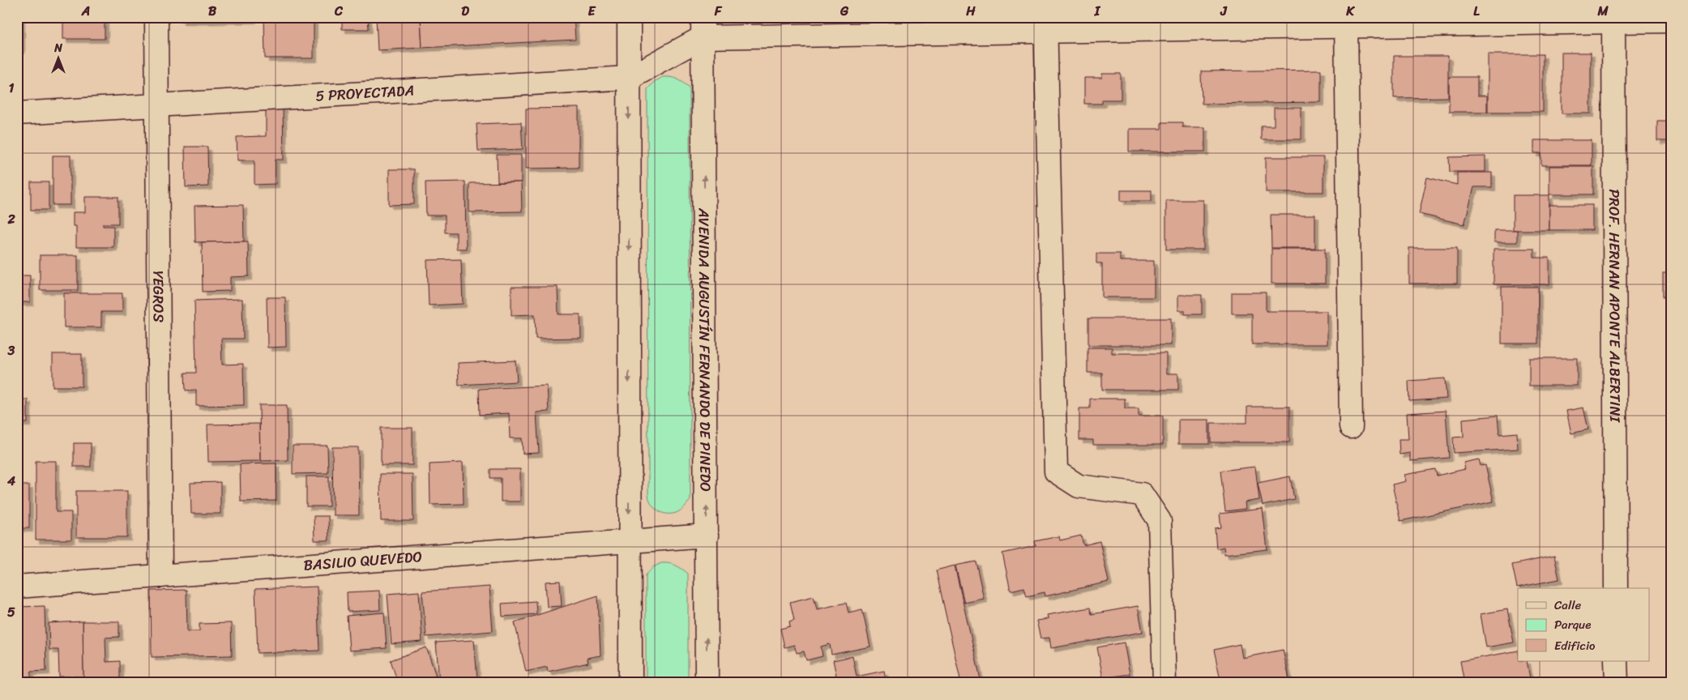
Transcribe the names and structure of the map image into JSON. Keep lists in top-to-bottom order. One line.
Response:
{"streets":{"street":["5 PROYECTADA","YEGROS","PROF. HERNAN APONTE ALBERTINI","AVENIDA AUGUSTÍN FERNANDO DE PINEDO","BASILIO QUEVEDO"]},"crossings":[["5 PROYECTADA","YEGROS"],["5 PROYECTADA","AVENIDA AUGUSTÍN FERNANDO DE PINEDO"],["YEGROS","BASILIO QUEVEDO"],["AVENIDA AUGUSTÍN FERNANDO DE PINEDO","BASILIO QUEVEDO"]],"legend":["Calle","Parque","Edificio"],"north":"top","grid":{"columns":["A","B","C","D","E","F","G","H","I","J","K","L","M"],"rows":["1","2","3","4","5"]}}
